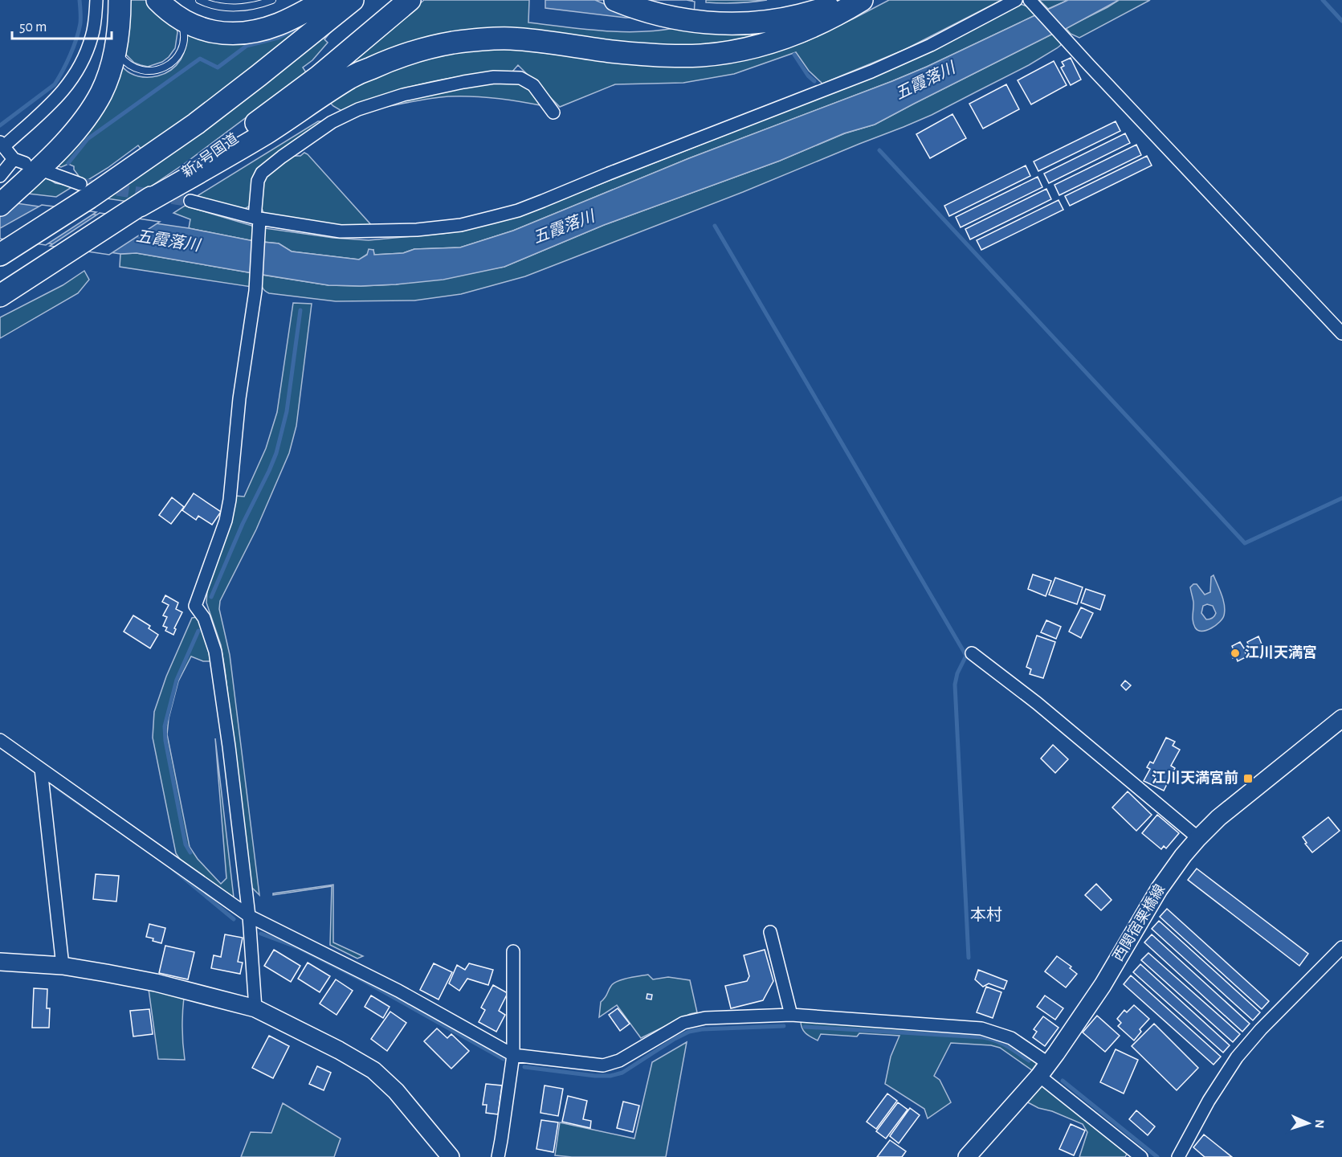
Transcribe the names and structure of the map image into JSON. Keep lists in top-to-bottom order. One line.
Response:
{"streets":{"highway":["新4号国道"],"main road":["西関宿栗橋線"]},"districts":["本村"],"water":["五霞落川"],"places":{"other":["江川天満宮"],"transit":["江川天満宮前"]},"scale_bar":"50 m","north":"right"}
